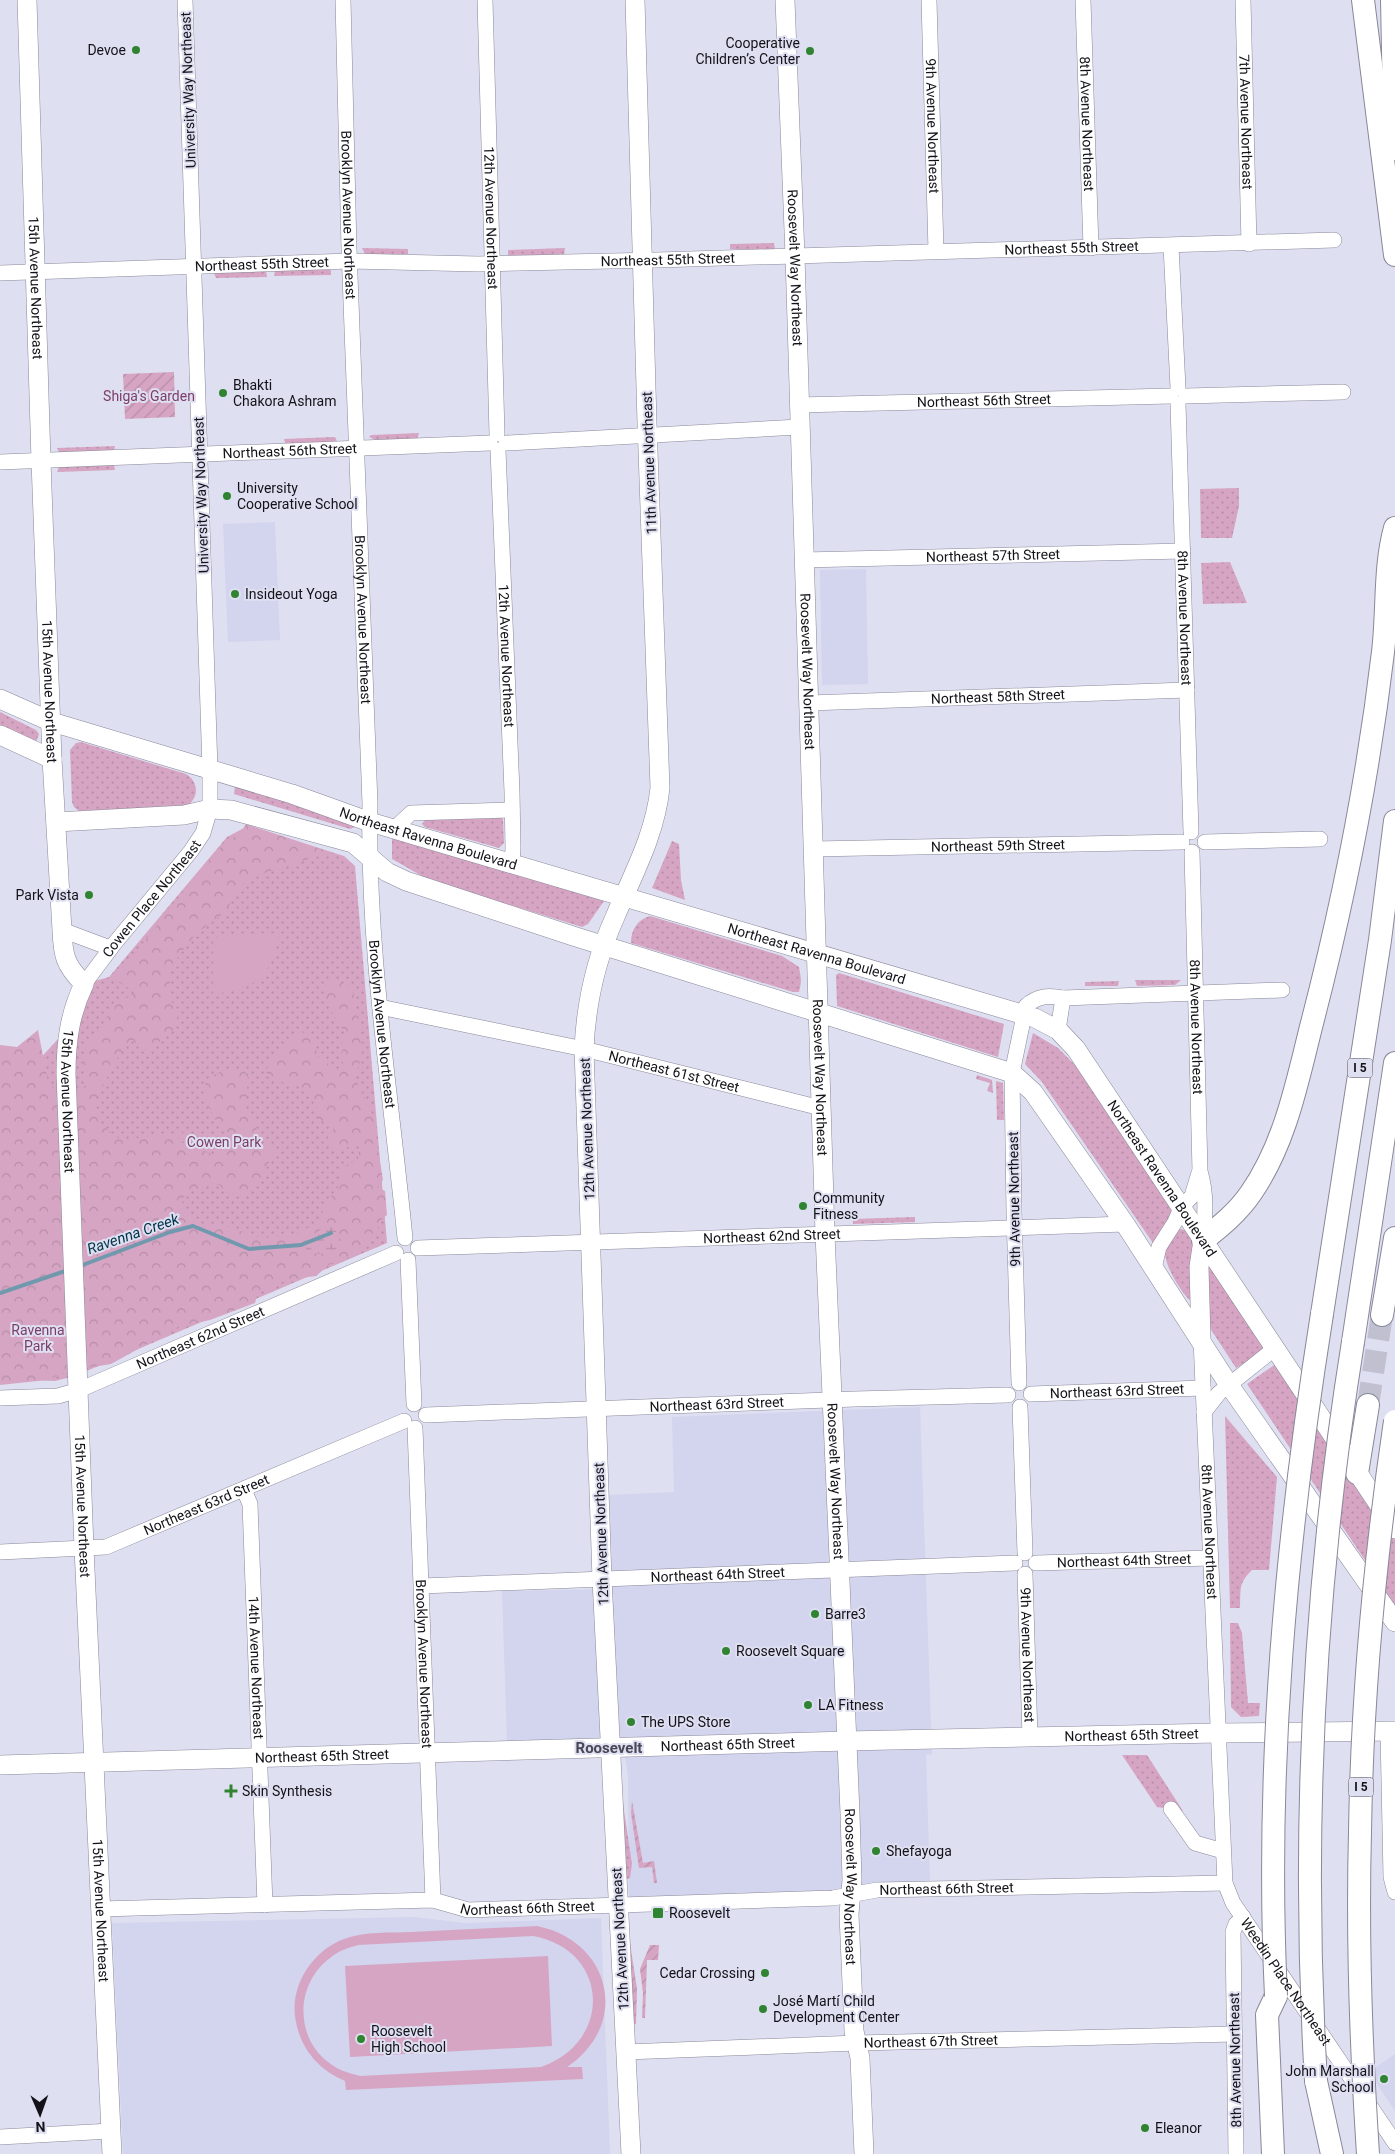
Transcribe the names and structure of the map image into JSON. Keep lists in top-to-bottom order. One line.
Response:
{"streets":{"highway":["I 5"],"main road":["8th Avenue Northeast","12th Avenue Northeast","Roosevelt Way Northeast","15th Avenue Northeast","11th Avenue Northeast","Northeast Ravenna Boulevard","Northeast 65th Street"],"street":["University Way Northeast","7th Avenue Northeast","9th Avenue Northeast","Brooklyn Avenue Northeast","Northeast 55th Street","Northeast 56th Street","Northeast 57th Street","Northeast 58th Street","Northeast 59th Street","Cowen Place Northeast","Northeast 61st Street","Northeast 62nd Street","Northeast 63rd Street","Northeast 64th Street","14th Avenue Northeast","Northeast 66th Street","Weedin Place Northeast","Northeast 67th Street"]},"crossings":[["University Way Northeast","Northeast 55th Street"],["University Way Northeast","Northeast 56th Street"],["University Way Northeast","Northeast Ravenna Boulevard"],["University Way Northeast","Cowen Place Northeast"],["7th Avenue Northeast","Northeast 55th Street"],["8th Avenue Northeast","Northeast 55th Street"],["8th Avenue Northeast","Northeast 56th Street"],["8th Avenue Northeast","Northeast 57th Street"],["8th Avenue Northeast","Northeast 58th Street"],["8th Avenue Northeast","Northeast Ravenna Boulevard"],["8th Avenue Northeast","Northeast 59th Street"],["8th Avenue Northeast","Northeast 63rd Street"],["8th Avenue Northeast","Northeast 64th Street"],["8th Avenue Northeast","Northeast 65th Street"],["8th Avenue Northeast","Northeast 66th Street"],["8th Avenue Northeast","Weedin Place Northeast"],["8th Avenue Northeast","Northeast 67th Street"],["9th Avenue Northeast","Northeast 55th Street"],["9th Avenue Northeast","Northeast Ravenna Boulevard"],["9th Avenue Northeast","Northeast 62nd Street"],["9th Avenue Northeast","Northeast 63rd Street"],["9th Avenue Northeast","Northeast 64th Street"],["9th Avenue Northeast","Northeast 65th Street"],["Brooklyn Avenue Northeast","Northeast 55th Street"],["Brooklyn Avenue Northeast","Northeast 56th Street"],["Brooklyn Avenue Northeast","Northeast Ravenna Boulevard"],["Brooklyn Avenue Northeast","Northeast 61st Street"],["Brooklyn Avenue Northeast","Northeast 62nd Street"],["Brooklyn Avenue Northeast","Northeast 63rd Street"],["Brooklyn Avenue Northeast","Northeast 64th Street"],["Brooklyn Avenue Northeast","Northeast 65th Street"],["Brooklyn Avenue Northeast","Northeast 66th Street"],["12th Avenue Northeast","Northeast 55th Street"],["12th Avenue Northeast","Northeast 56th Street"],["12th Avenue Northeast","11th Avenue Northeast"],["12th Avenue Northeast","Northeast Ravenna Boulevard"],["12th Avenue Northeast","Northeast 61st Street"],["12th Avenue Northeast","Northeast 62nd Street"],["12th Avenue Northeast","Northeast 63rd Street"],["12th Avenue Northeast","Northeast 64th Street"],["12th Avenue Northeast","Northeast 65th Street"],["12th Avenue Northeast","Northeast 66th Street"],["12th Avenue Northeast","Northeast 67th Street"],["Northeast 55th Street","Roosevelt Way Northeast"],["Northeast 55th Street","15th Avenue Northeast"],["Northeast 55th Street","11th Avenue Northeast"],["Roosevelt Way Northeast","Northeast 56th Street"],["Roosevelt Way Northeast","Northeast 57th Street"],["Roosevelt Way Northeast","Northeast 58th Street"],["Roosevelt Way Northeast","Northeast Ravenna Boulevard"],["Roosevelt Way Northeast","Northeast 59th Street"],["Roosevelt Way Northeast","Northeast 61st Street"],["Roosevelt Way Northeast","Northeast 62nd Street"],["Roosevelt Way Northeast","Northeast 63rd Street"],["Roosevelt Way Northeast","Northeast 64th Street"],["Roosevelt Way Northeast","Northeast 65th Street"],["Roosevelt Way Northeast","Northeast 66th Street"],["Roosevelt Way Northeast","Northeast 67th Street"],["15th Avenue Northeast","Northeast 56th Street"],["15th Avenue Northeast","Northeast Ravenna Boulevard"],["15th Avenue Northeast","Cowen Place Northeast"],["15th Avenue Northeast","Northeast 62nd Street"],["15th Avenue Northeast","Northeast 63rd Street"],["15th Avenue Northeast","Northeast 65th Street"],["15th Avenue Northeast","Northeast 66th Street"],["Northeast 56th Street","11th Avenue Northeast"],["11th Avenue Northeast","Northeast Ravenna Boulevard"],["Northeast Ravenna Boulevard","Cowen Place Northeast"],["Northeast Ravenna Boulevard","Northeast 62nd Street"],["Northeast 63rd Street","14th Avenue Northeast"],["14th Avenue Northeast","Northeast 65th Street"],["14th Avenue Northeast","Northeast 66th Street"],["Northeast 66th Street","Weedin Place Northeast"]],"districts":["Roosevelt"],"water":["Ravenna Creek"],"parks":["Shiga's Garden","Cowen Park","Ravenna Park"],"places":{"other":["Devoe","Cooperative Children’s Center","Bhakti Chakora Ashram","University Cooperative School","Insideout Yoga","Park Vista","Community Fitness","Barre3","Roosevelt Square","LA Fitness","The UPS Store","Shefayoga","Cedar Crossing","José Martí Child Development Center","Roosevelt High School","John Marshall School","Eleanor"],"health":["Skin Synthesis"],"transit":["Roosevelt"]},"north":"bottom"}
